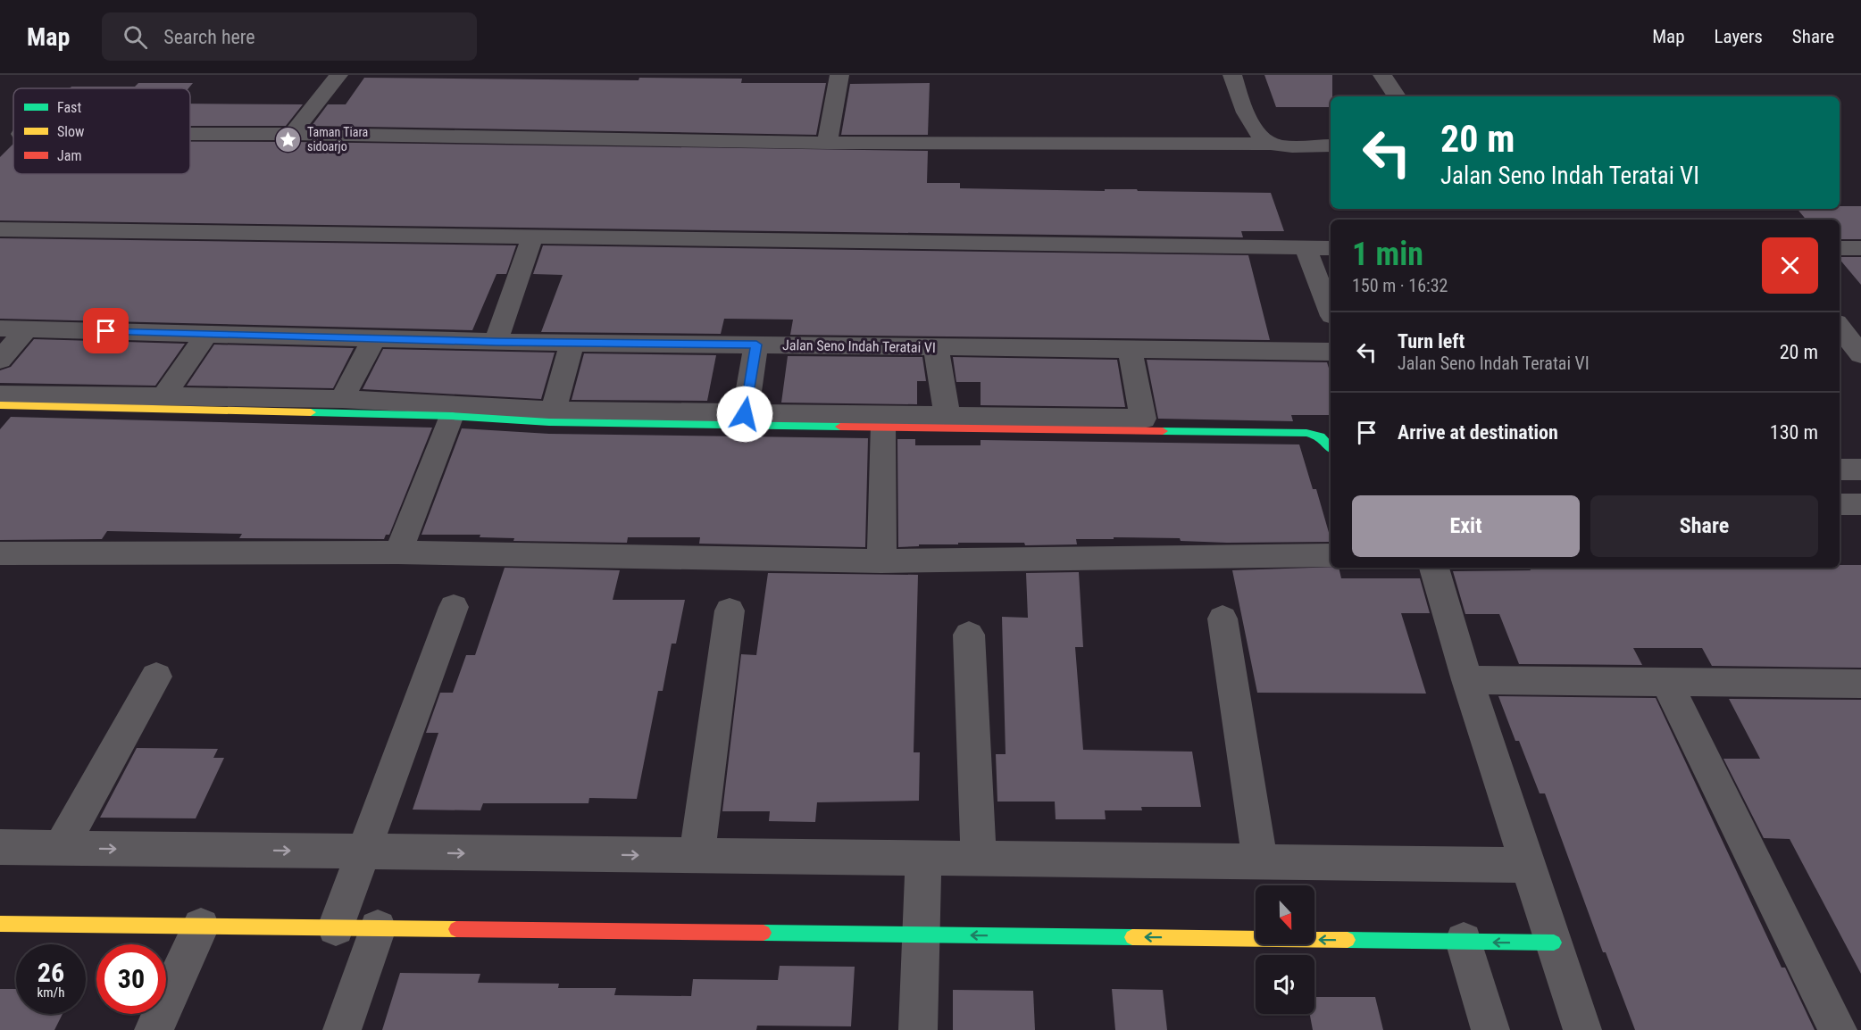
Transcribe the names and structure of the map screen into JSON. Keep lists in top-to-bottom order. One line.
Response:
{"streets":{"street":["Jalan Seno Indah Teratai VI"]},"places":{"place":["Taman Tiara sidoarjo"]},"legend":["Fast","Slow","Jam"],"north":"bottom","page":{"header":"Map","search":"Search here","nav":["Map","Layers","Share"],"turn":["20 m","Jalan Seno Indah Teratai VI"],"heading":["1 min","150 m · 16:32"],"list":[{"name":"Turn left","note":"Jalan Seno Indah Teratai VI","value":"20 m"},{"name":"Arrive at destination","value":"130 m"}],"buttons":["Exit","Share"],"speed":"26 km/h","limit":"30"}}
